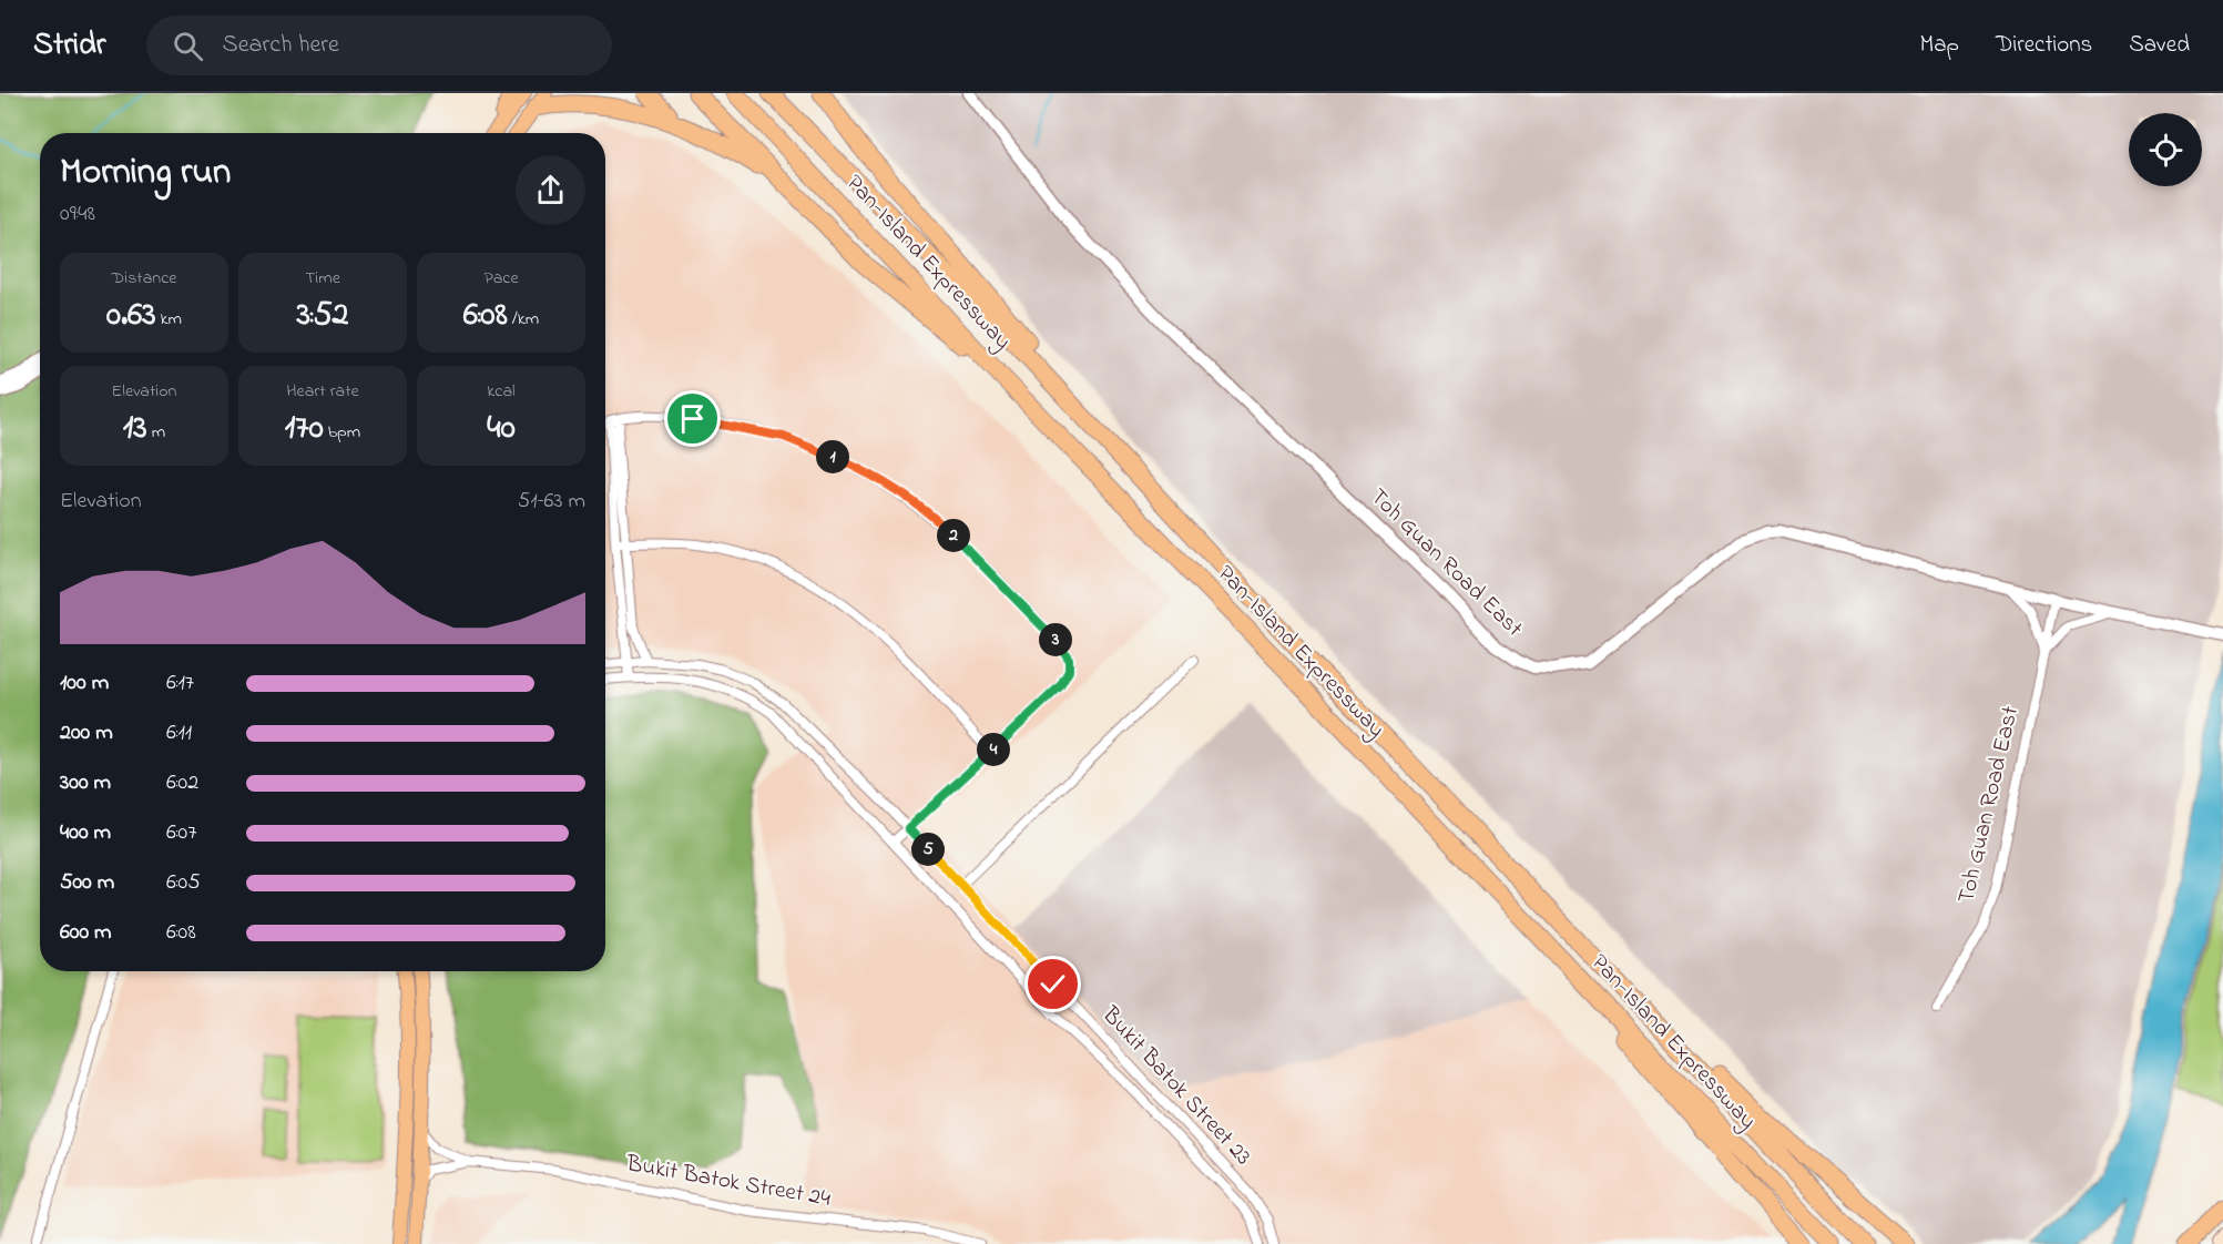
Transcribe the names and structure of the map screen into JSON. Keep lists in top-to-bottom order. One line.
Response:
{"streets":{"highway":["Pan-Island Expressway"],"street":["Toh Guan Road East","Bukit Batok Street 23","Bukit Batok Street 24"]},"page":{"header":"Stridr","search":"Search here","nav":["Map","Directions","Saved"],"heading":["Morning run","09:48"],"stats":[["Distance","0.63 km"],["Time","3:52"],["Pace","6:08 /km"],["Elevation","13 m"],["Heart rate","170 bpm"],["kcal","40"]],"pins":["1","2","3","4","5"],"chart":["Elevation","51–63 m"],"list":[{"name":"100 m","note":"6:17"},{"name":"200 m","note":"6:11"},{"name":"300 m","note":"6:02"},{"name":"400 m","note":"6:07"},{"name":"500 m","note":"6:05"},{"name":"600 m","note":"6:08"}]}}
